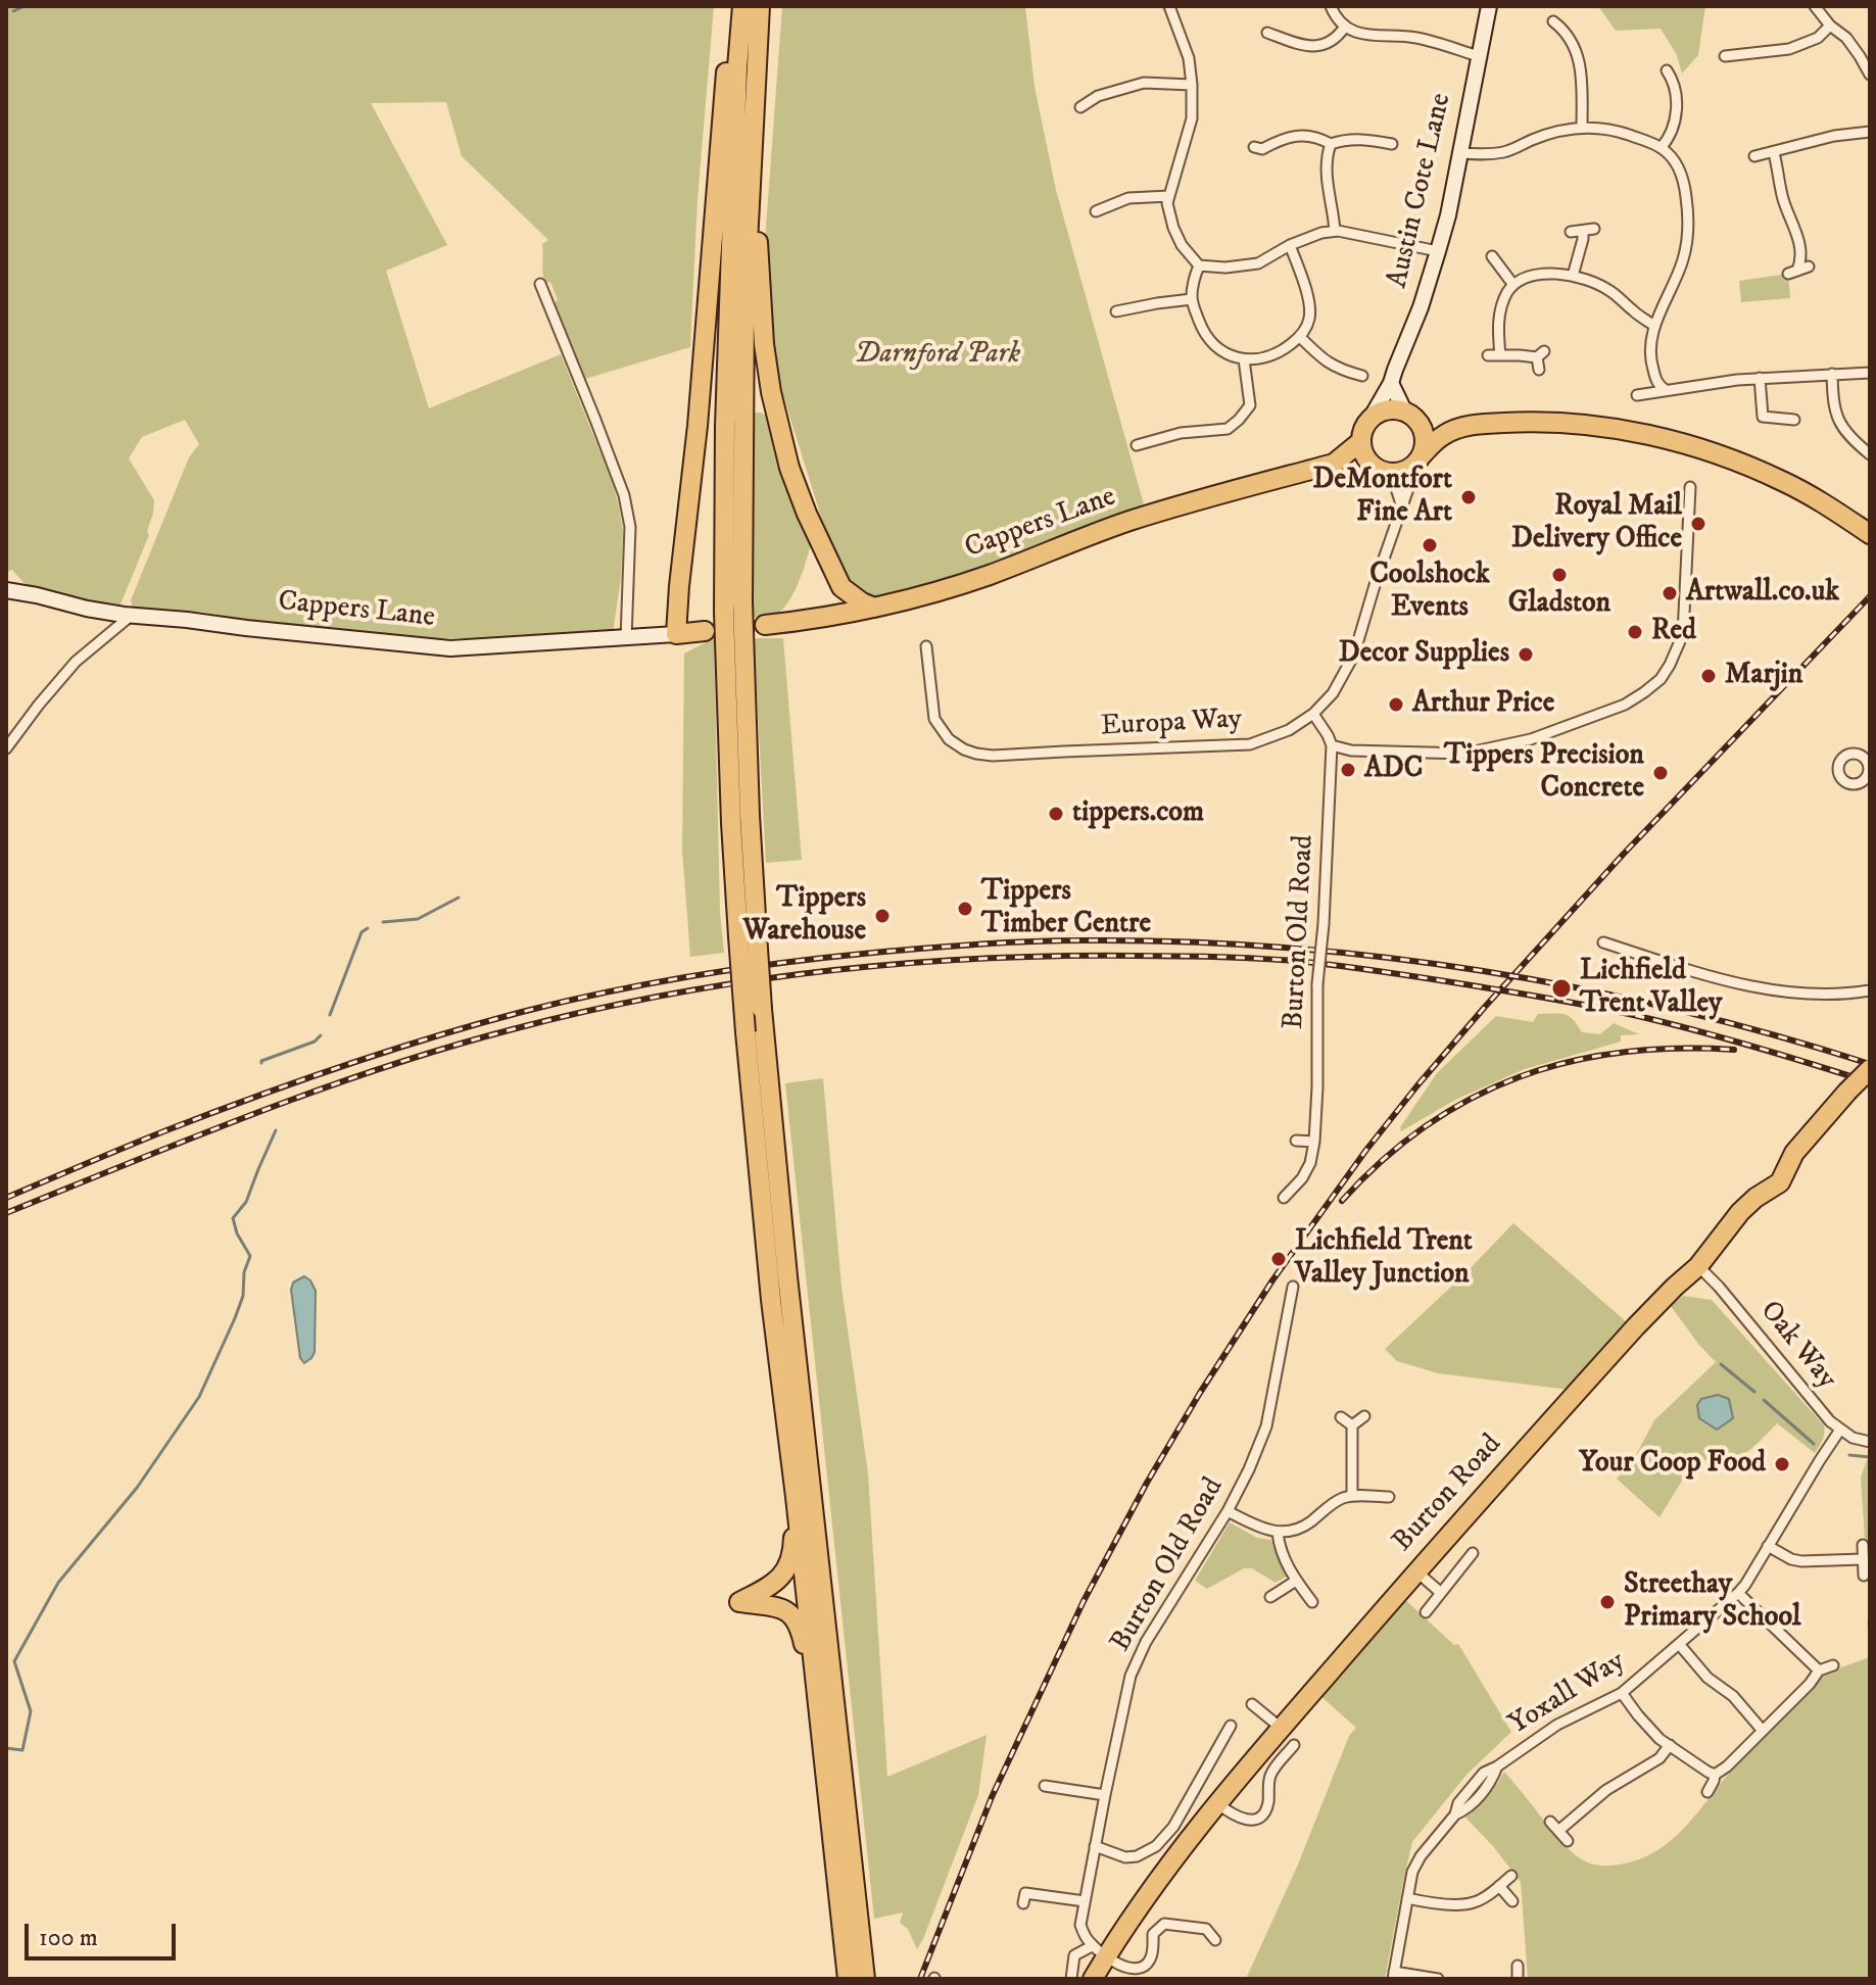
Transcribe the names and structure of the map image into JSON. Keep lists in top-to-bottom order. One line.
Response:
{"streets":{"highway":["Cappers Lane","Burton Road"],"street":["Austin Cote Lane","Europa Way","Burton Old Road","Oak Way","Yoxall Way"]},"crossings":[["Austin Cote Lane","Cappers Lane"],["Austin Cote Lane","Europa Way"],["Cappers Lane","Europa Way"],["Burton Old Road","Burton Road"],["Oak Way","Burton Road"],["Oak Way","Yoxall Way"]],"parks":["Darnford Park"],"places":["DeMontfort Fine Art","Royal Mail Delivery Office","Coolshock Events","Gladston","Artwall.co.uk","Red","Decor Supplies","Marjin","Arthur Price","ADC","Tippers Precision Concrete","tippers.com","Tippers Timber Centre","Tippers Warehouse","Lichfield Trent Valley","Lichfield Trent Valley Junction","Your Coop Food","Streethay Primary School"],"scale_bar":"100 m"}
